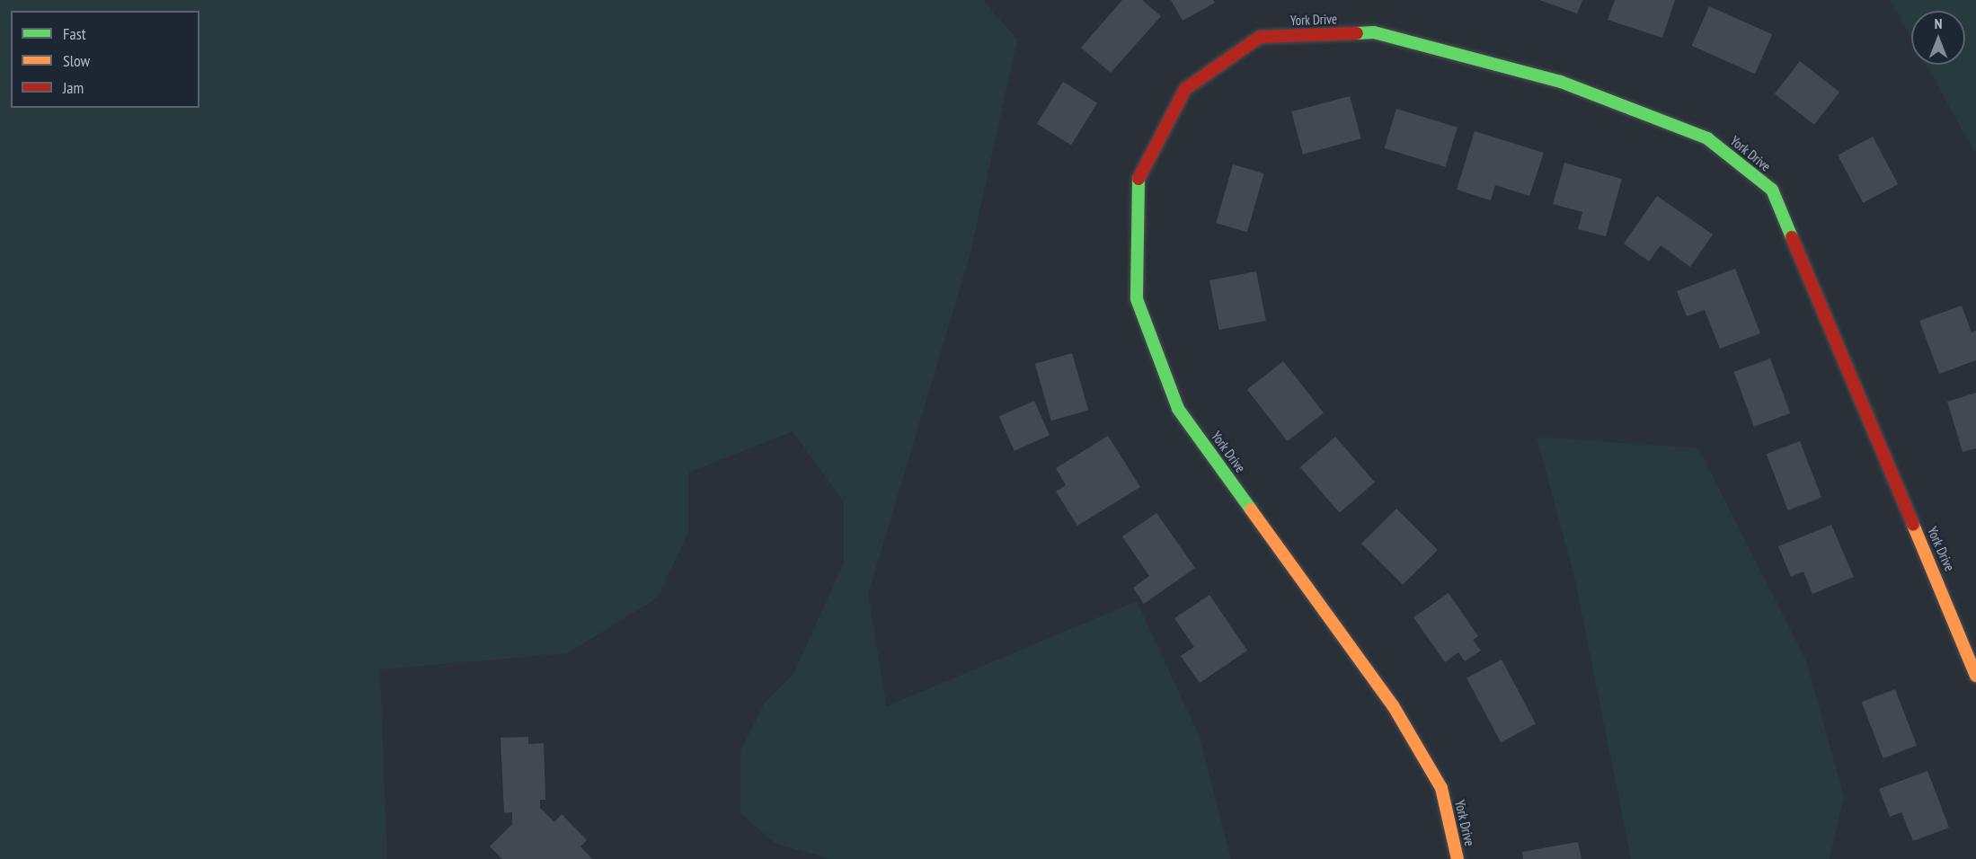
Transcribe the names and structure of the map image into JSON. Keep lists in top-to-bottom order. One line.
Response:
{"streets":{"street":["York Drive"]},"legend":["Fast","Slow","Jam"],"north":"top"}
